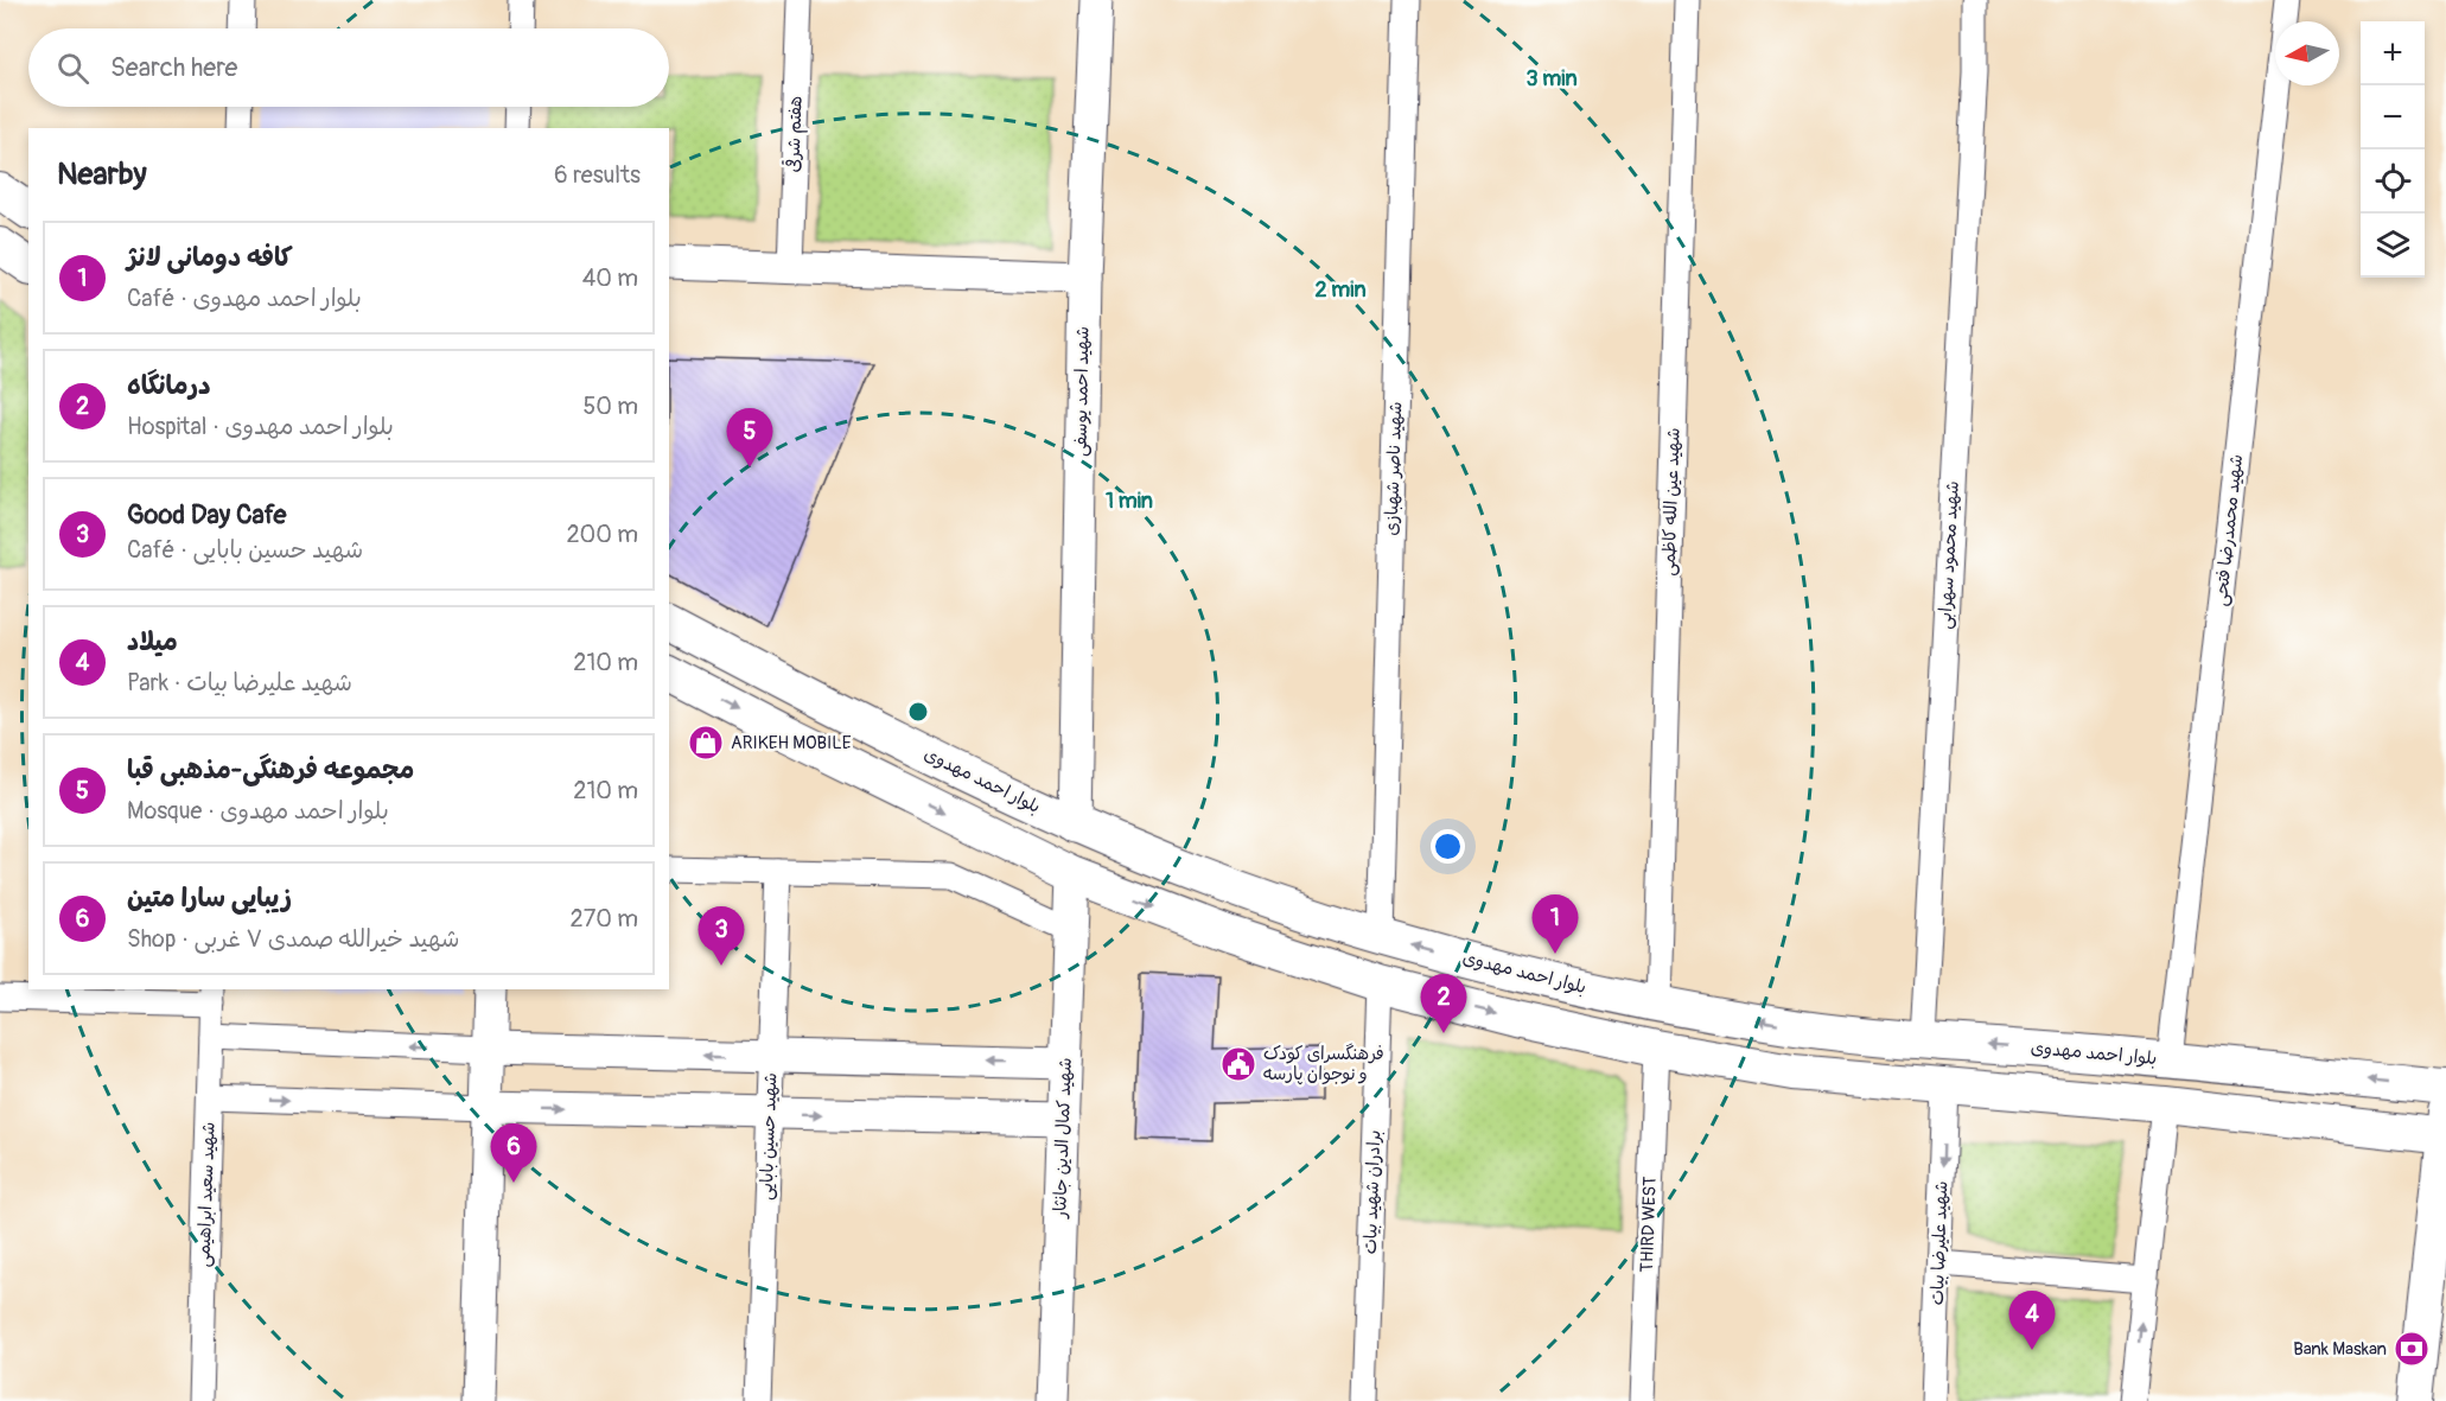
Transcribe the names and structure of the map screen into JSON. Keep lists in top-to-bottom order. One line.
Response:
{"streets":{"main road":["بلوار احمد مهدوی"],"street":["هفتم شرقی","شهید احمد یوسفی","شهید ناصر شهبازی","شهید عین الله کاظمی","شهید محمدرضا فتحی","شهید محمود سهرابی","شهید حسین بابایی","شهید کمال الدین جانثار","برادران شهید بیات","شهید سعید ابراهیمی","THIRD WEST","شهید علیرضا بیات"]},"crossings":[["شهید احمد یوسفی","بلوار احمد مهدوی"],["شهید ناصر شهبازی","بلوار احمد مهدوی"],["شهید عین الله کاظمی","بلوار احمد مهدوی"],["شهید محمدرضا فتحی","بلوار احمد مهدوی"],["شهید محمود سهرابی","بلوار احمد مهدوی"]],"places":{"shop":["ARIKEH MOBILE"],"public building":["فرهنگسرای کودک و نوجوان پارسه"],"bank":["Bank Maskan"]},"north":"left","page":{"map_buttons":["+","−"],"search":"Search here","heading":["Nearby","6 results"],"list":[{"mark":"1","name":"کافه دومانی لانژ","note":"Café · بلوار احمد مهدوی","value":"40 m"},{"mark":"2","name":"درمانگاه","note":"Hospital · بلوار احمد مهدوی","value":"50 m"},{"mark":"3","name":"Good Day Cafe","note":"Café · شهید حسین بابایی","value":"200 m"},{"mark":"4","name":"میلاد","note":"Park · شهید علیرضا بیات","value":"210 m"},{"mark":"5","name":"مجموعه فرهنگی-مذهبی قبا","note":"Mosque · بلوار احمد مهدوی","value":"210 m"},{"mark":"6","name":"زیبایی سارا متین","note":"Shop · شهید خیرالله صمدی ۷ غربی","value":"270 m"}],"pins":["5","1","3","2","6","4"]},"rings":["3 min","2 min","1 min"]}
